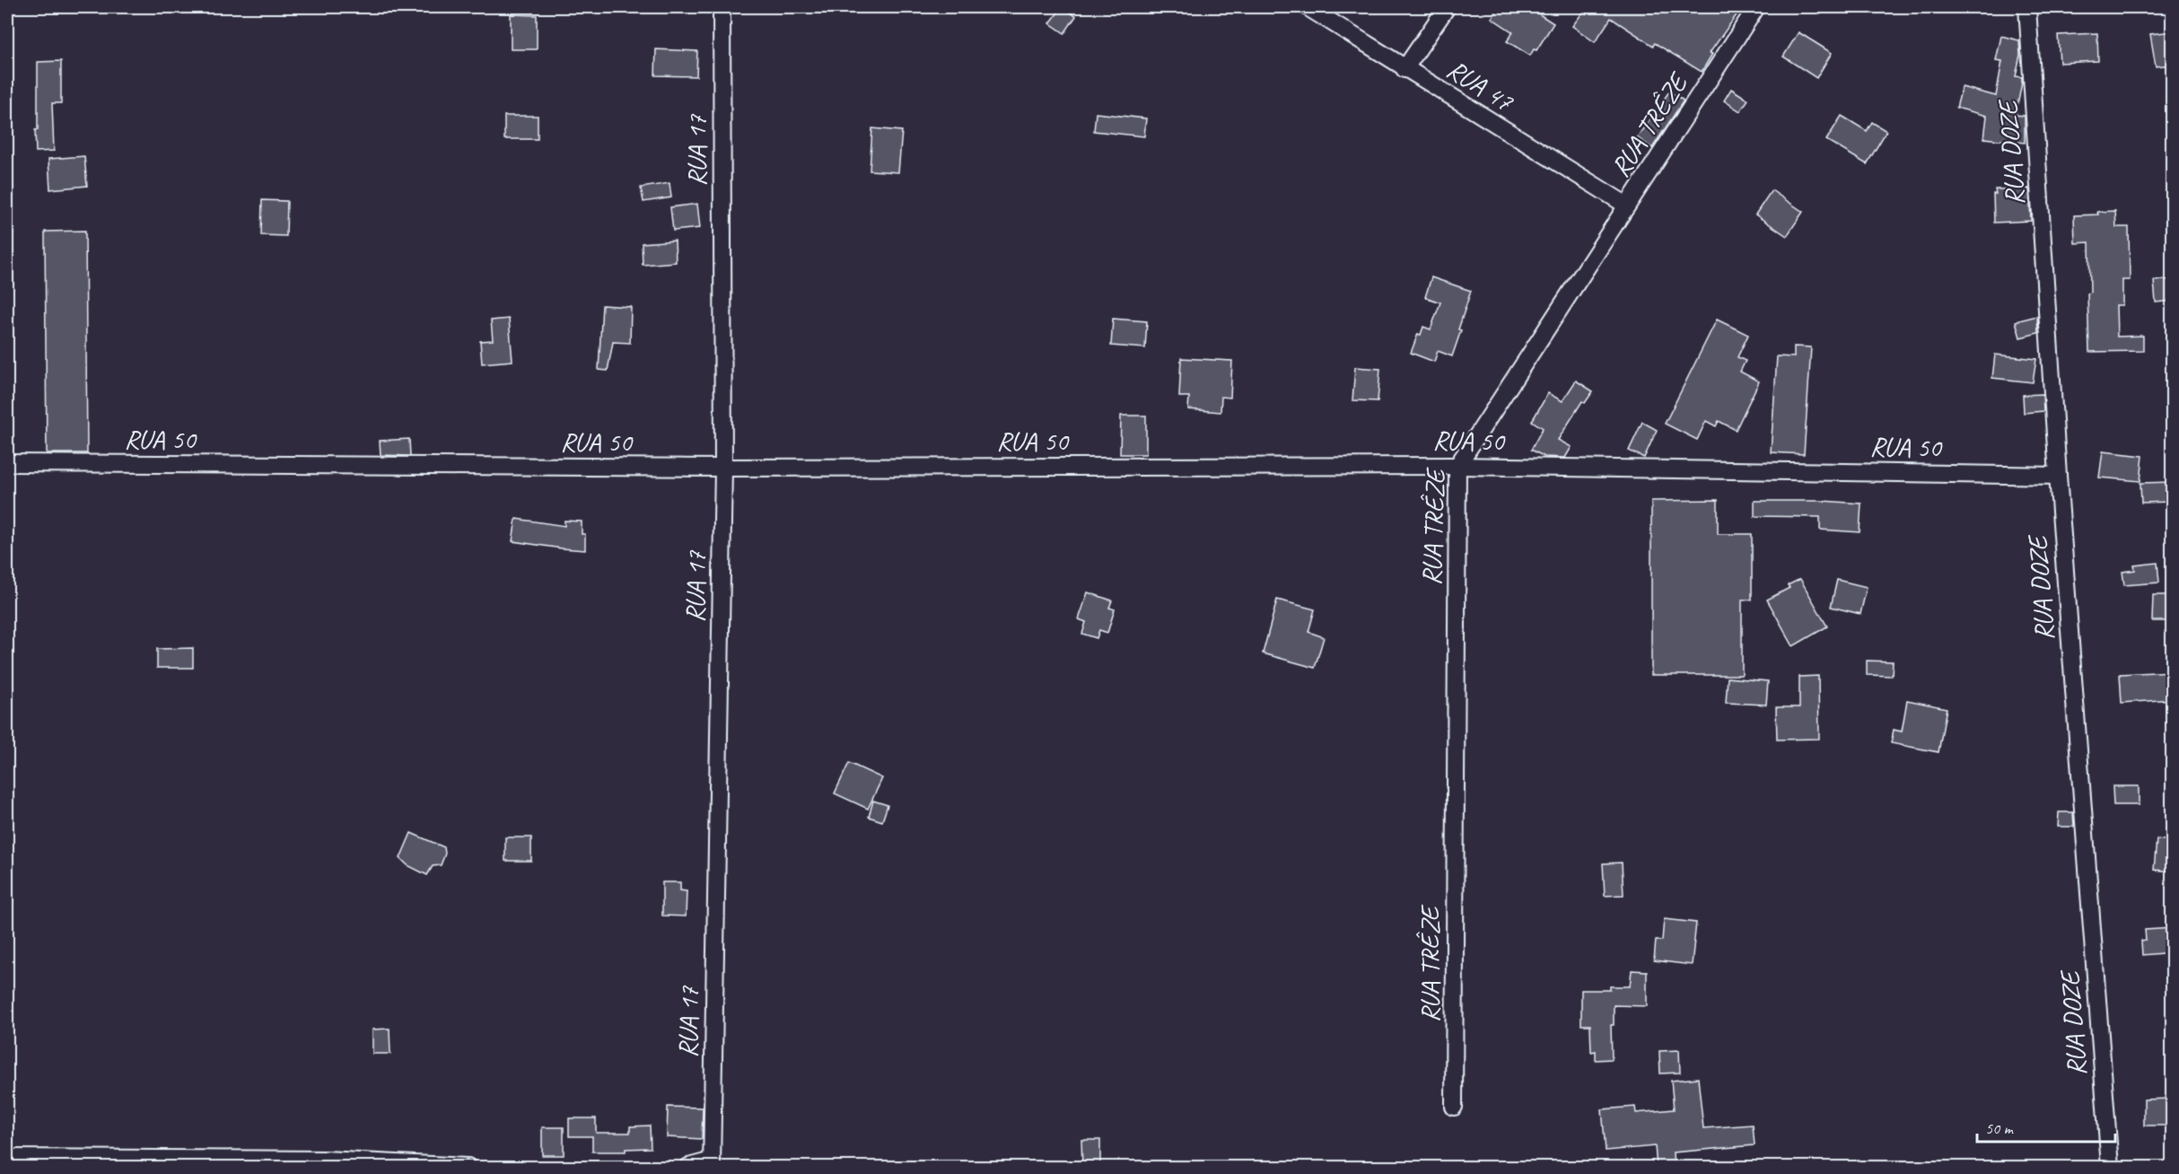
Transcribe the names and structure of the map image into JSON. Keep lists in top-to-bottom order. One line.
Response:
{"streets":{"street":["RUA 47","RUA TRÊZE","RUA 17","RUA DOZE","RUA 50"]},"crossings":[["RUA 47","RUA TRÊZE"],["RUA TRÊZE","RUA 50"],["RUA 17","RUA 50"],["RUA DOZE","RUA 50"]],"scale_bar":"50 m"}
